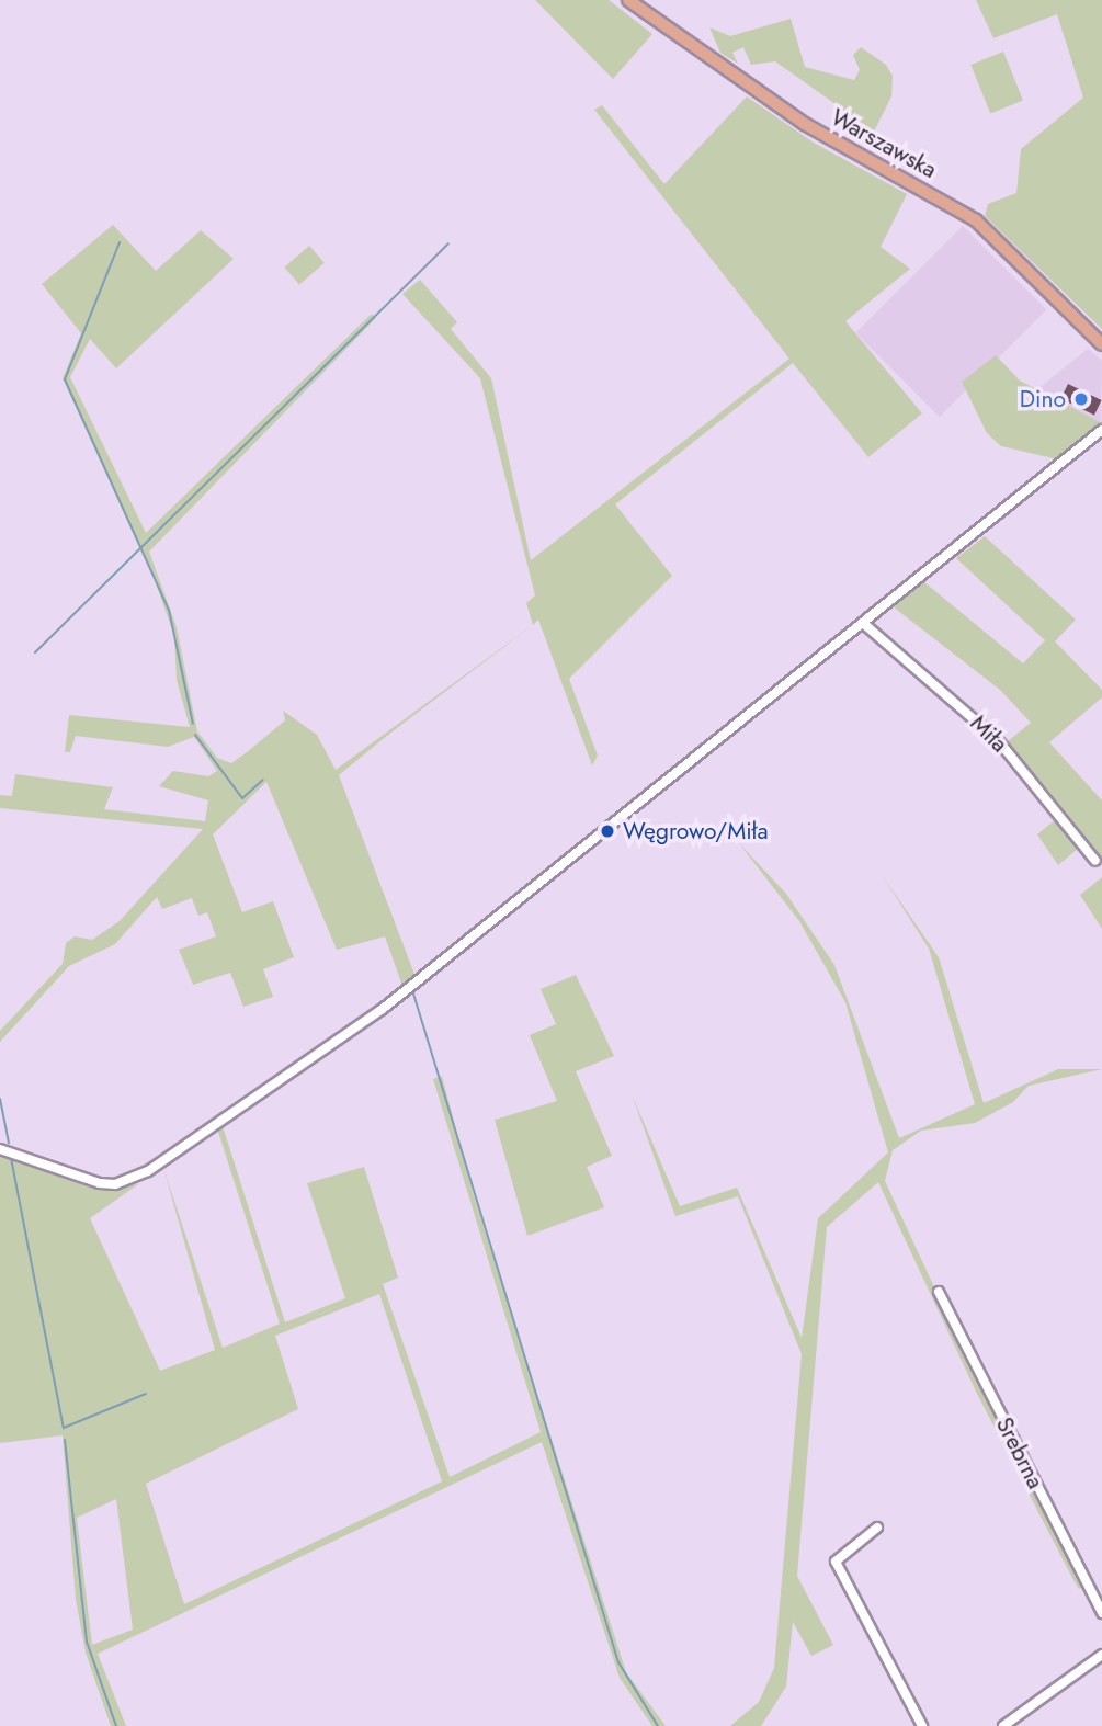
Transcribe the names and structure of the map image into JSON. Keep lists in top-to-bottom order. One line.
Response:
{"streets":{"main road":["Warszawska"],"street":["Miła","Srebrna"]},"places":["Dino","Węgrowo/Miła"]}
